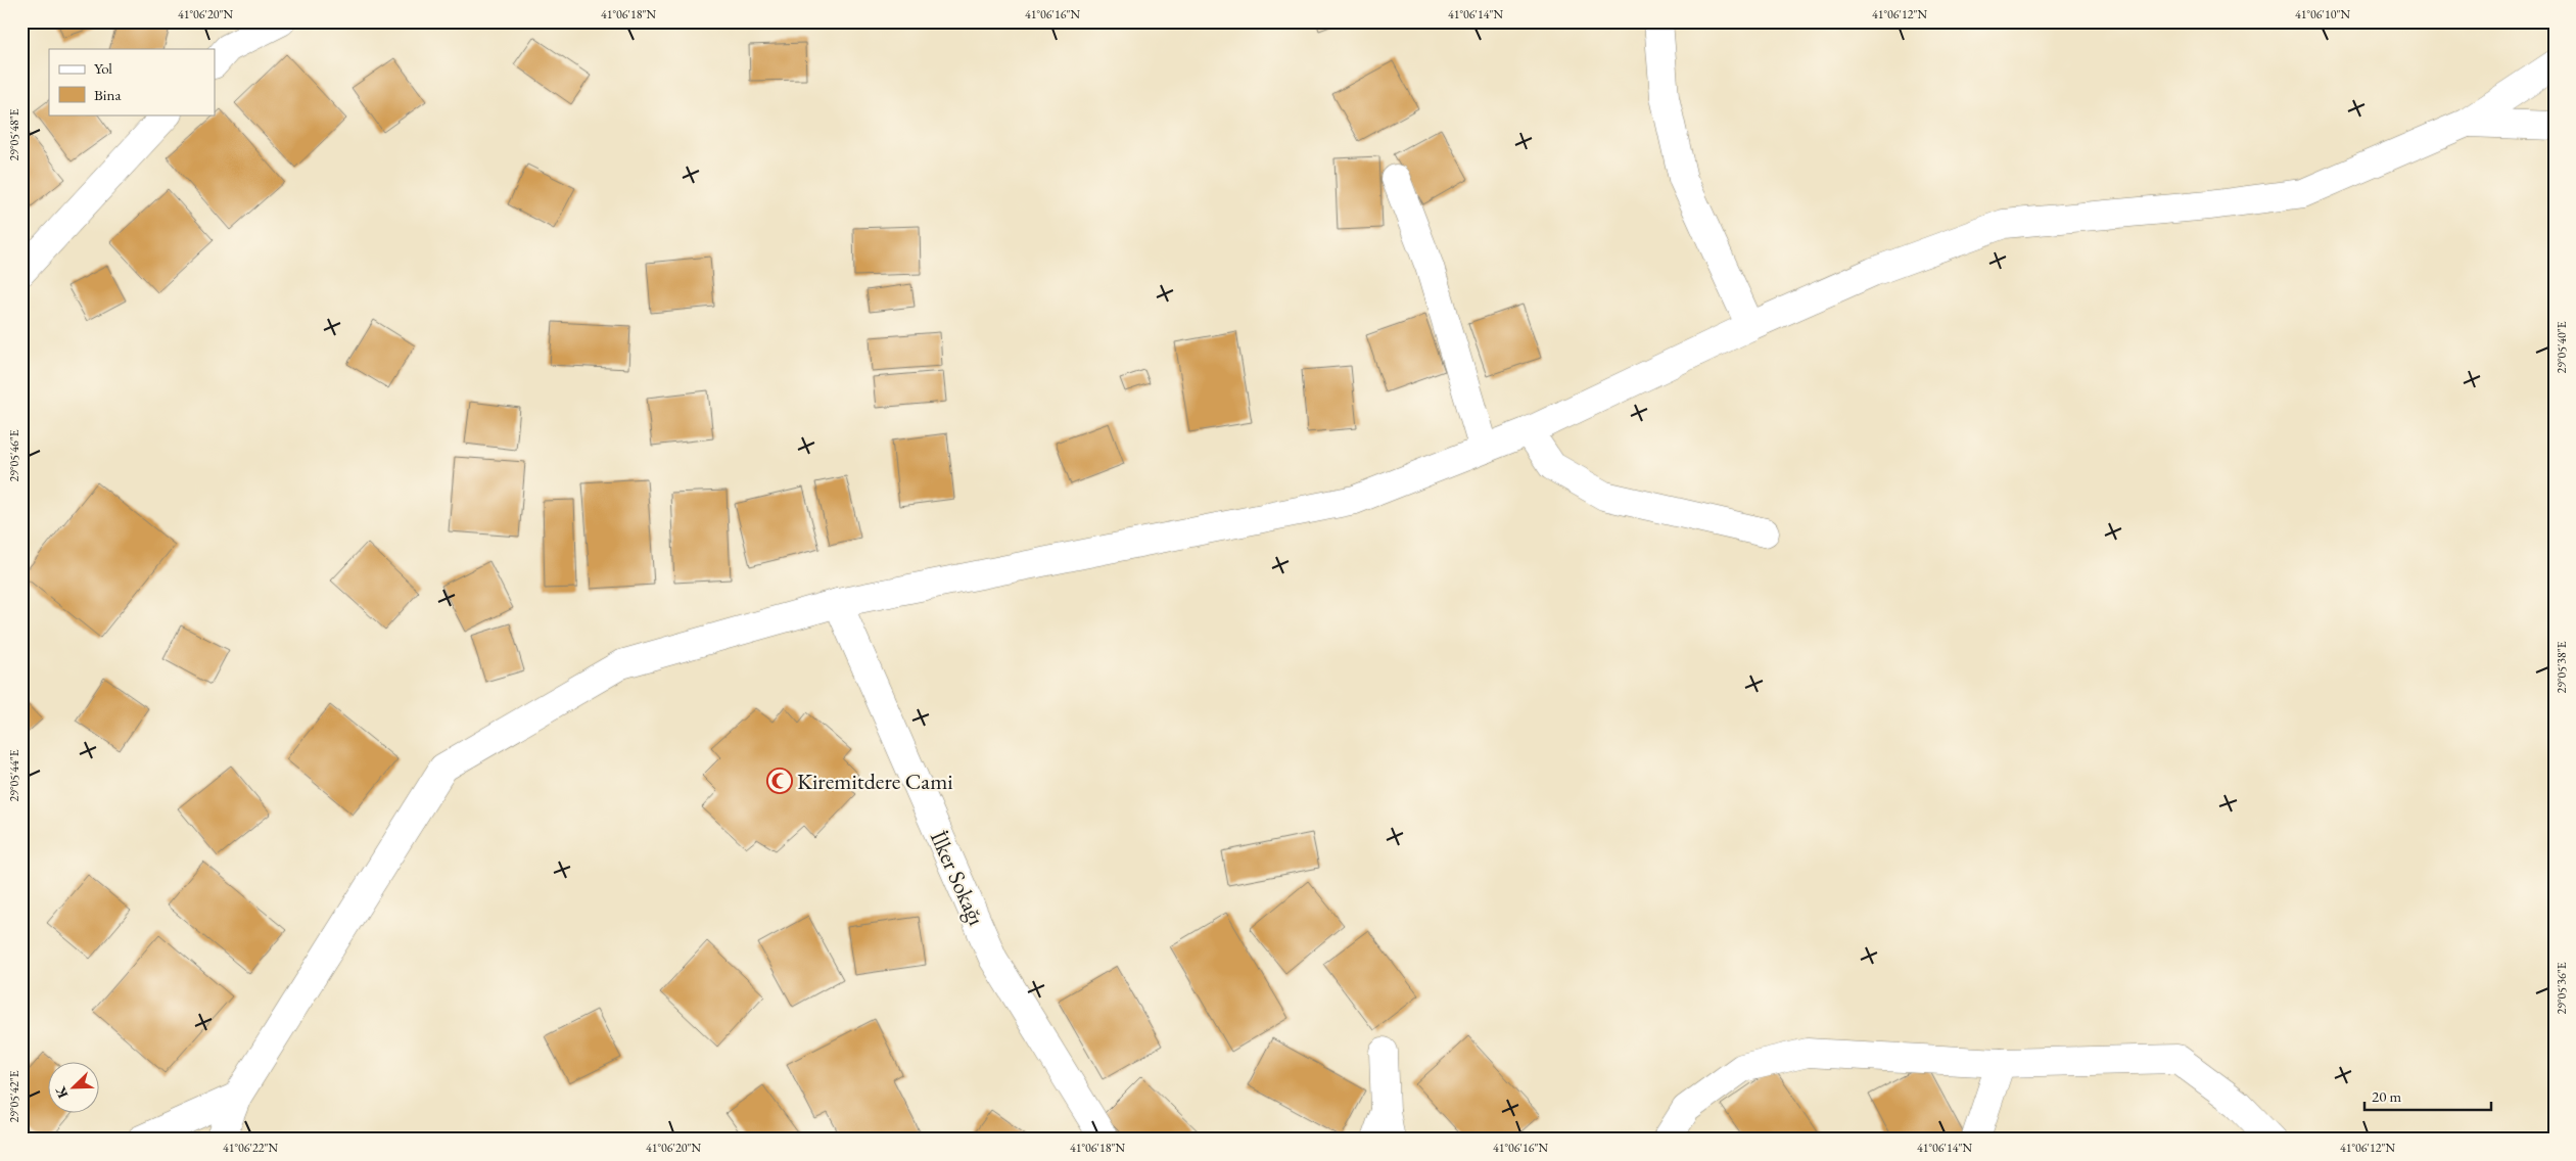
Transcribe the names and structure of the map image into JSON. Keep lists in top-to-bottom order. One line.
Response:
{"streets":{"street":["İlker Sokağı"]},"places":{"mosque":["Kiremitdere Cami"]},"legend":["Yol","Bina"],"scale_bar":"20 m","north":"bottom left","coordinates":["41°06'20\"N","41°06'18\"N","41°06'16\"N","41°06'14\"N","41°06'12\"N","41°06'10\"N","29°05'48\"E","29°05'40\"E","29°05'46\"E","29°05'38\"E","29°05'44\"E","29°05'36\"E","29°05'42\"E","41°06'22\"N"]}
